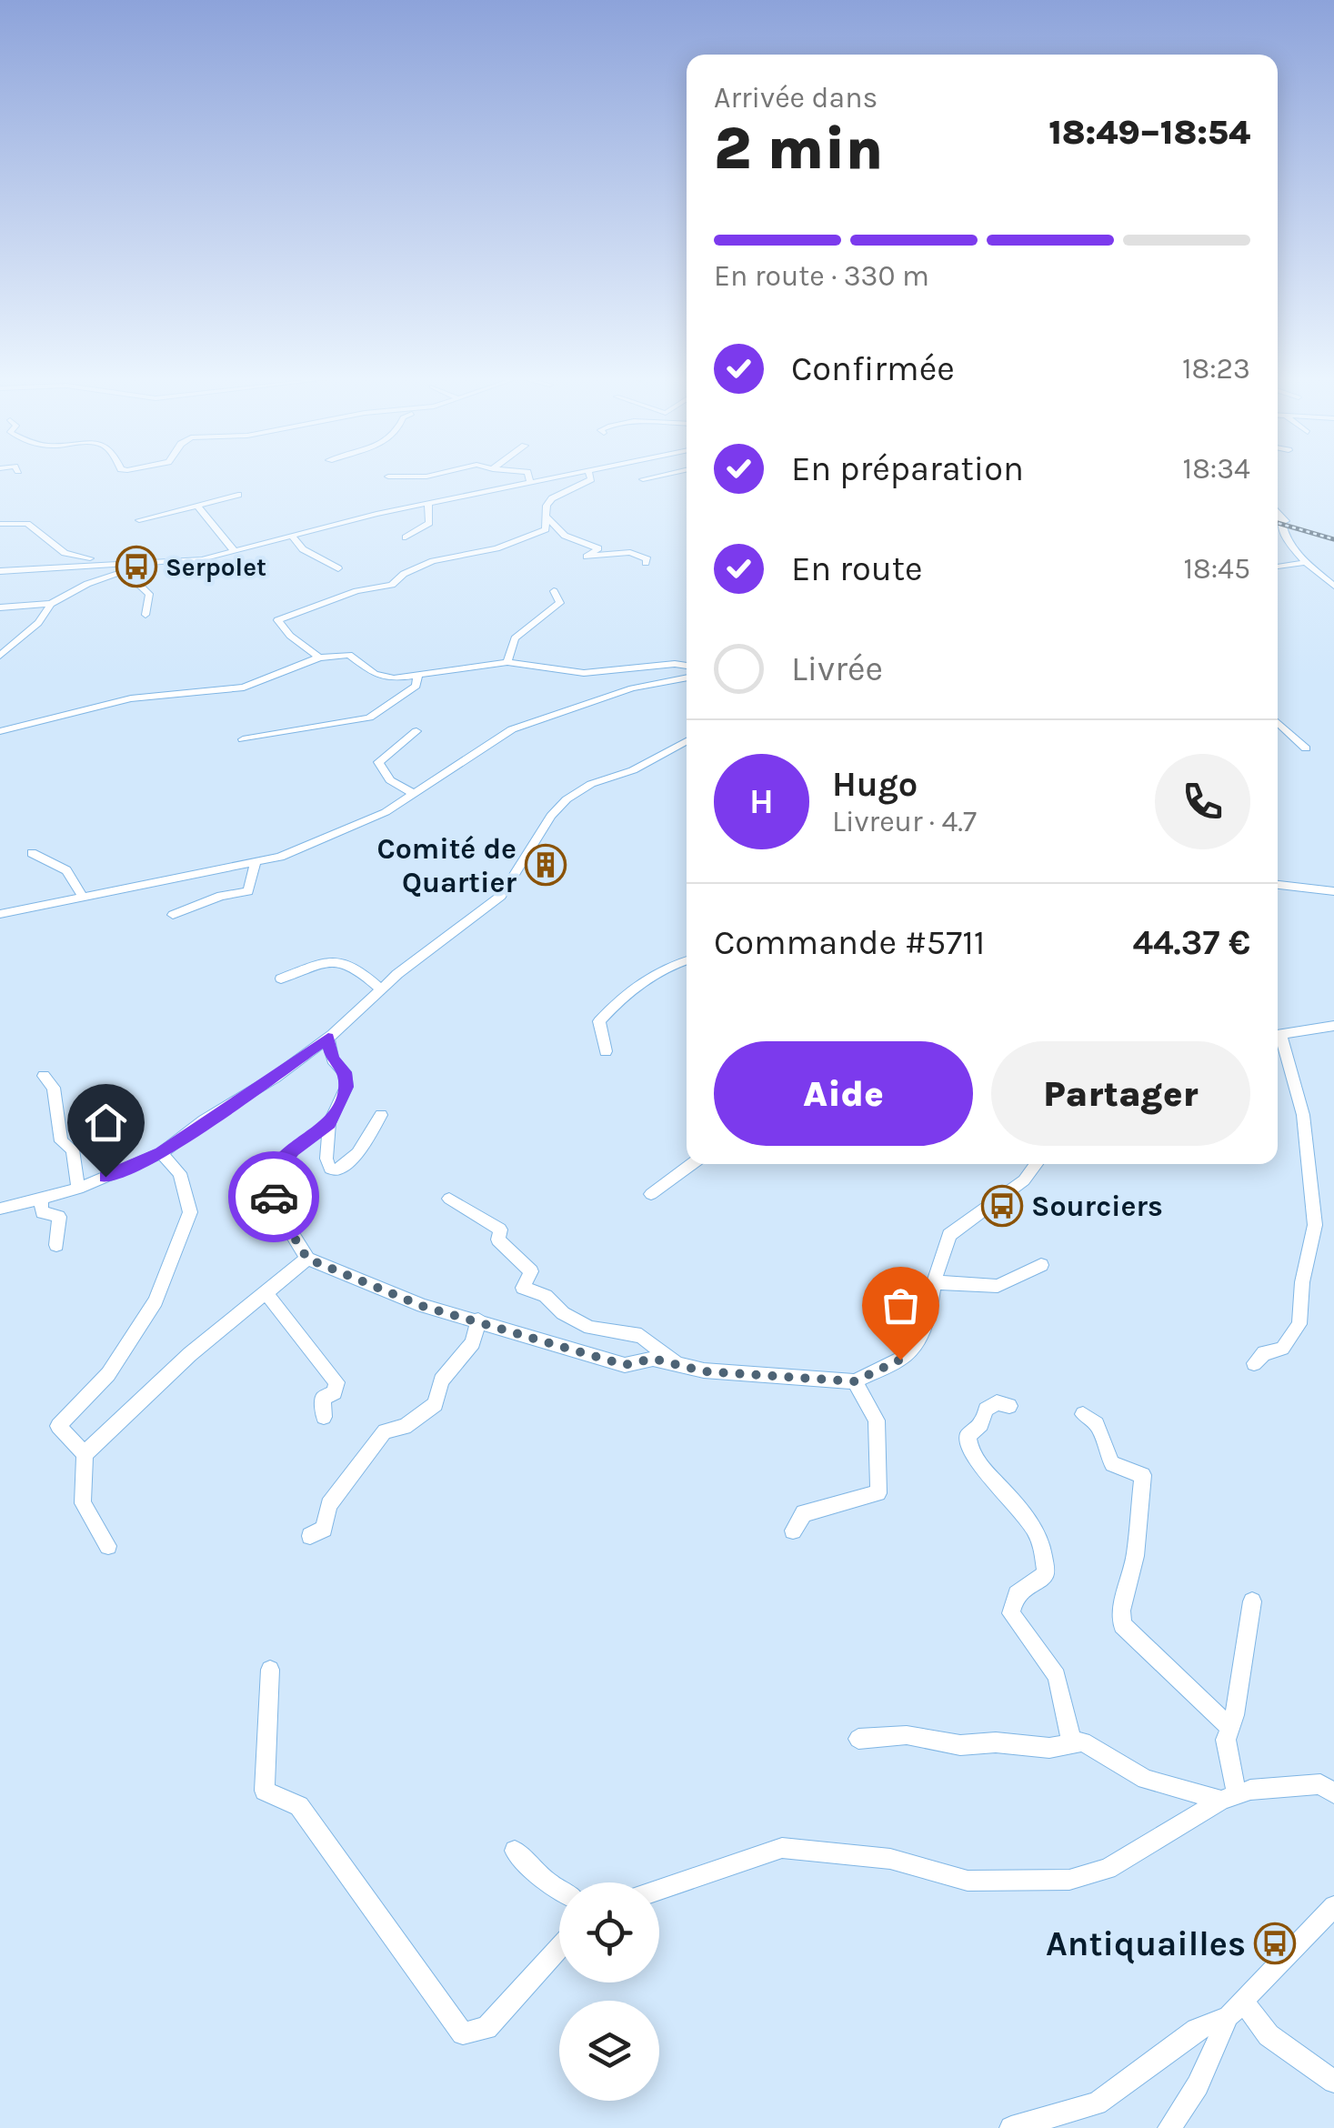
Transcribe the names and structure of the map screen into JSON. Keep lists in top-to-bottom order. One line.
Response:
{"places":{"bus stop":["Serpolet","Sourciers","Antiquailles"],"building":["Comité de Quartier"]},"page":{"heading":["2 min","Arrivée dans","18:49–18:54"],"panel":["Hugo","Livreur · 4.7","Commande #5711","44.37 €"],"bar":"En route · 330 m","list":[["Confirmée","18:23"],["En préparation","18:34"],["En route","18:45"],"Livrée"],"round":"H","buttons":["Aide","Partager"]}}
